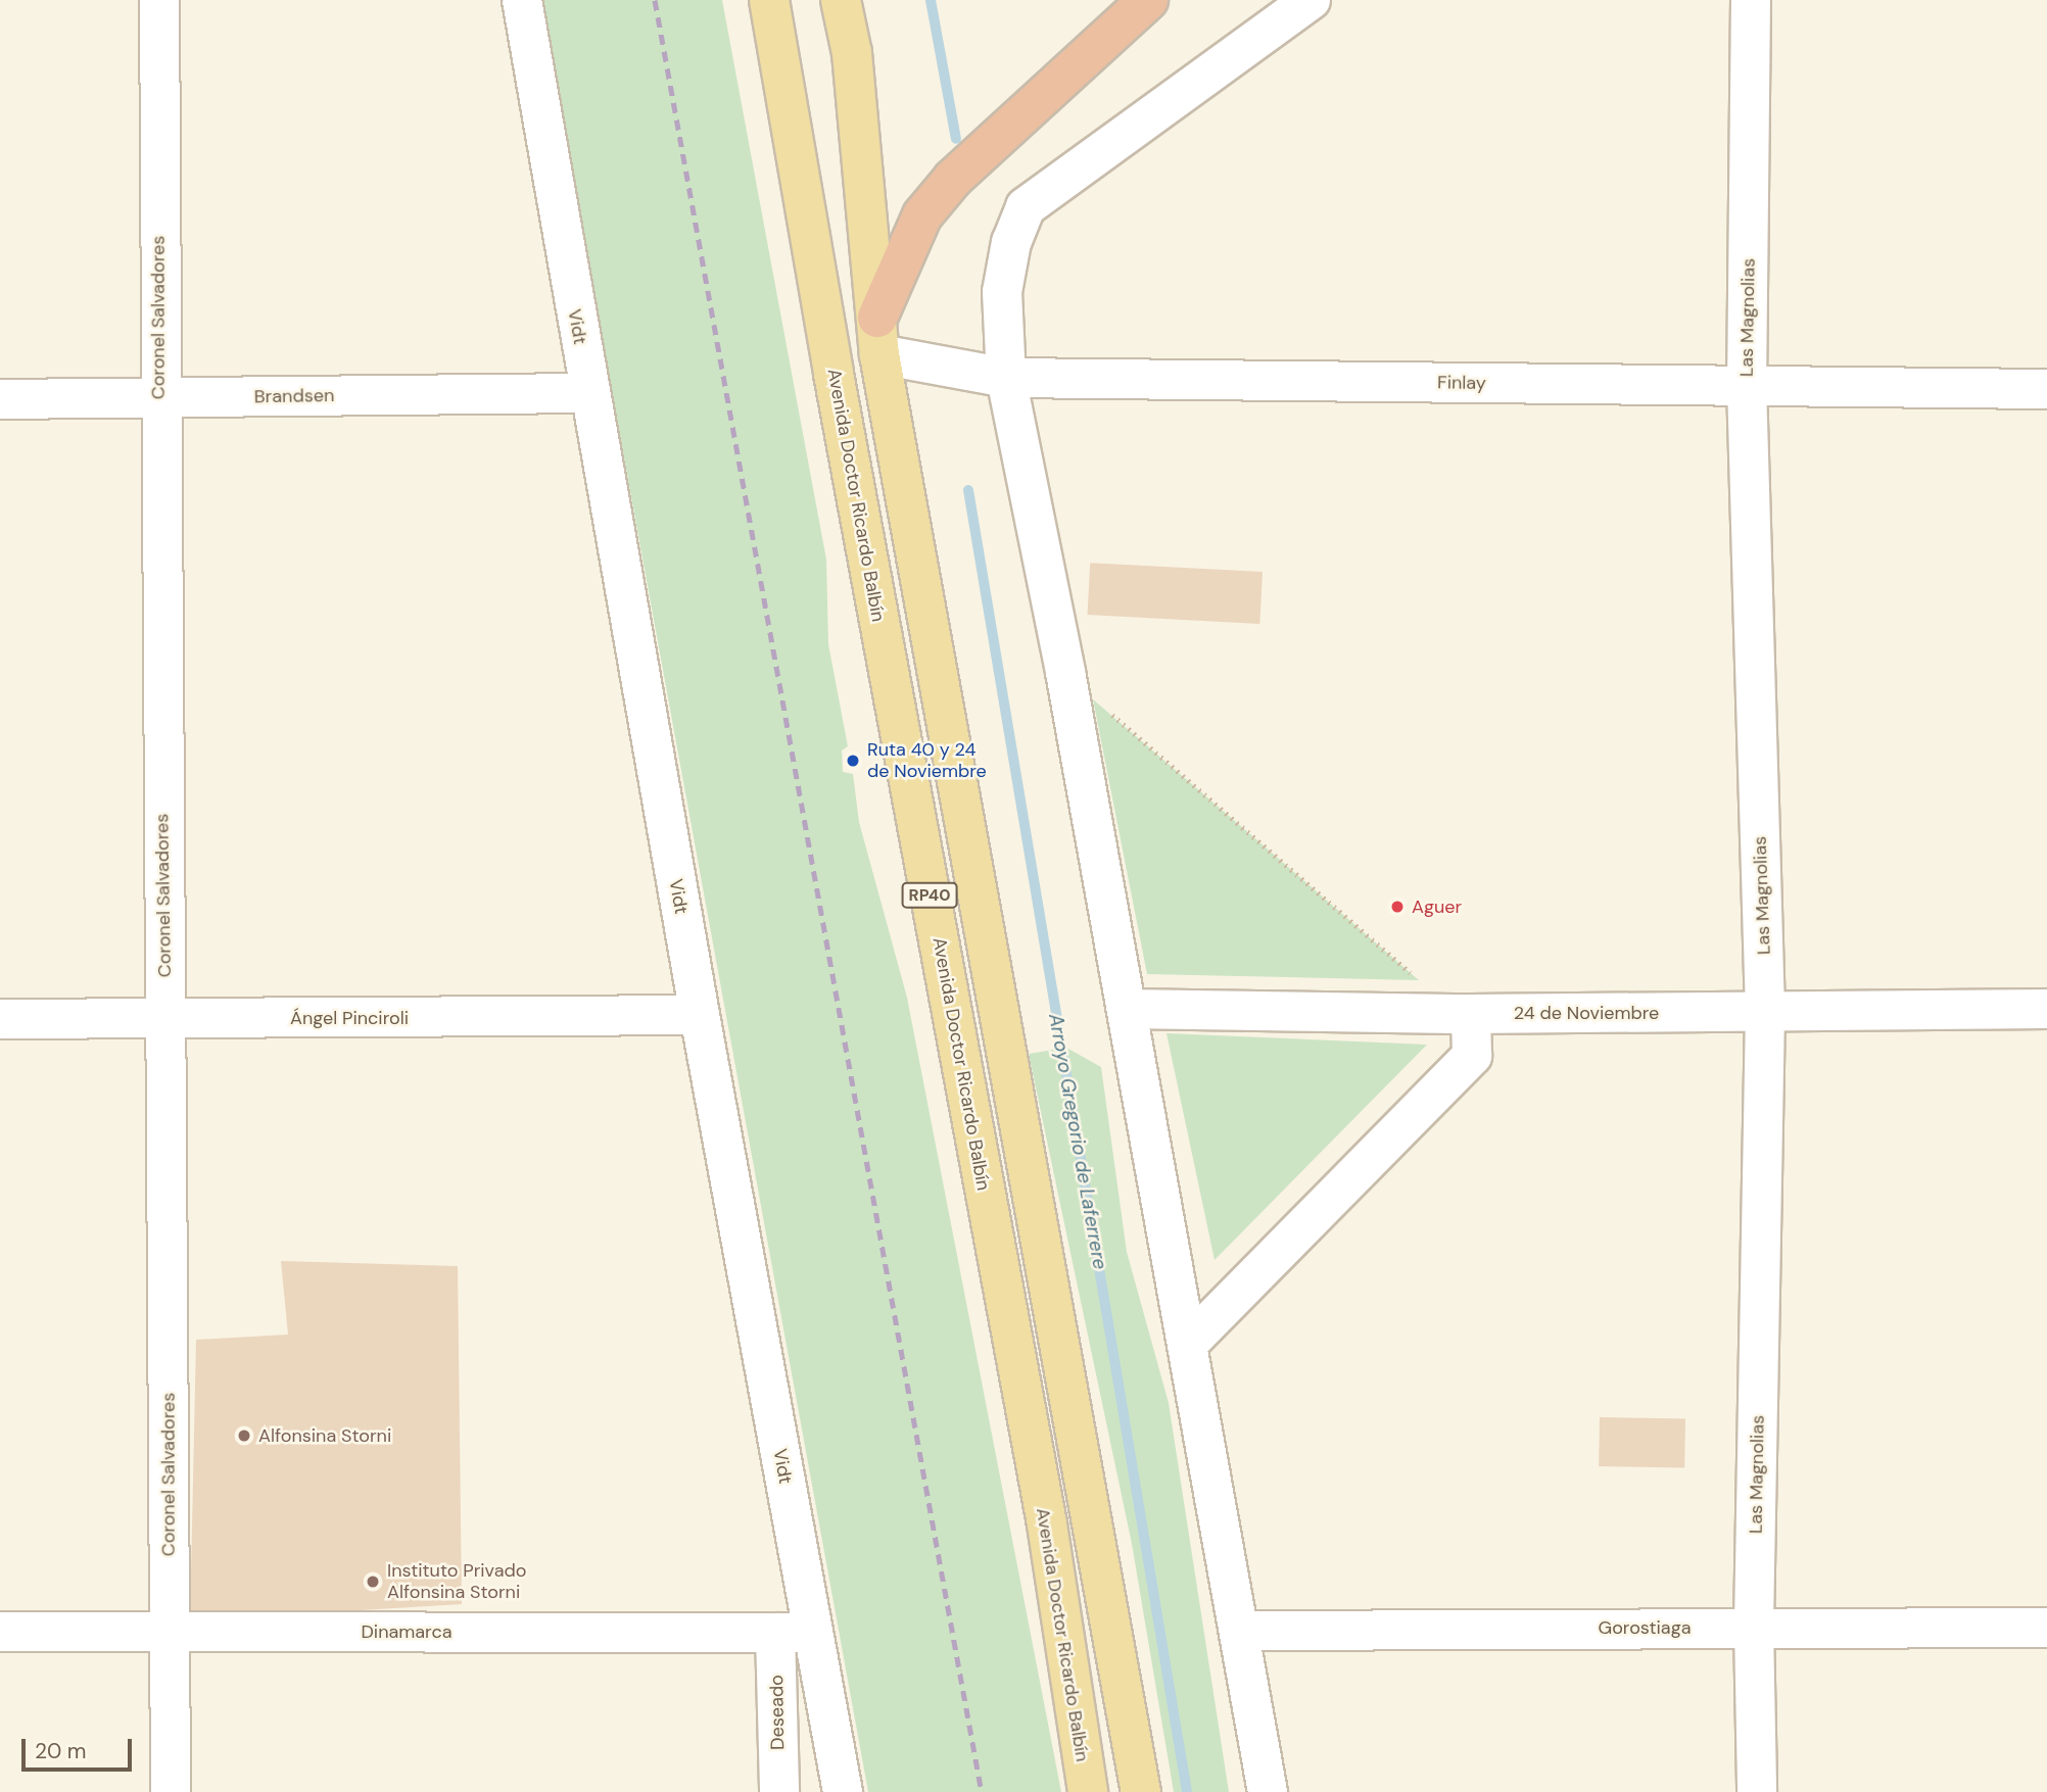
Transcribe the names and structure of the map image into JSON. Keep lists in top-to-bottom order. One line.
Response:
{"streets":{"main road":["Avenida Doctor Ricardo Balbín","RP40"],"street":["Coronel Salvadores","Las Magnolias","Vidt","Finlay","Brandsen","24 de Noviembre","Ángel Pinciroli","Gorostiaga","Dinamarca","Deseado"]},"crossings":[["Coronel Salvadores","Brandsen"],["Coronel Salvadores","Ángel Pinciroli"],["Coronel Salvadores","Dinamarca"],["Las Magnolias","Finlay"],["Las Magnolias","24 de Noviembre"],["Las Magnolias","Gorostiaga"],["Vidt","Brandsen"],["Vidt","Ángel Pinciroli"],["Vidt","Dinamarca"],["Vidt","Deseado"],["Finlay","RP40"],["Dinamarca","Deseado"]],"water":["Arroyo Gregorio de Laferrere"],"places":["Ruta 40 y 24 de Noviembre","Aguer","Alfonsina Storni","Instituto Privado Alfonsina Storni"],"scale_bar":"20 m"}
